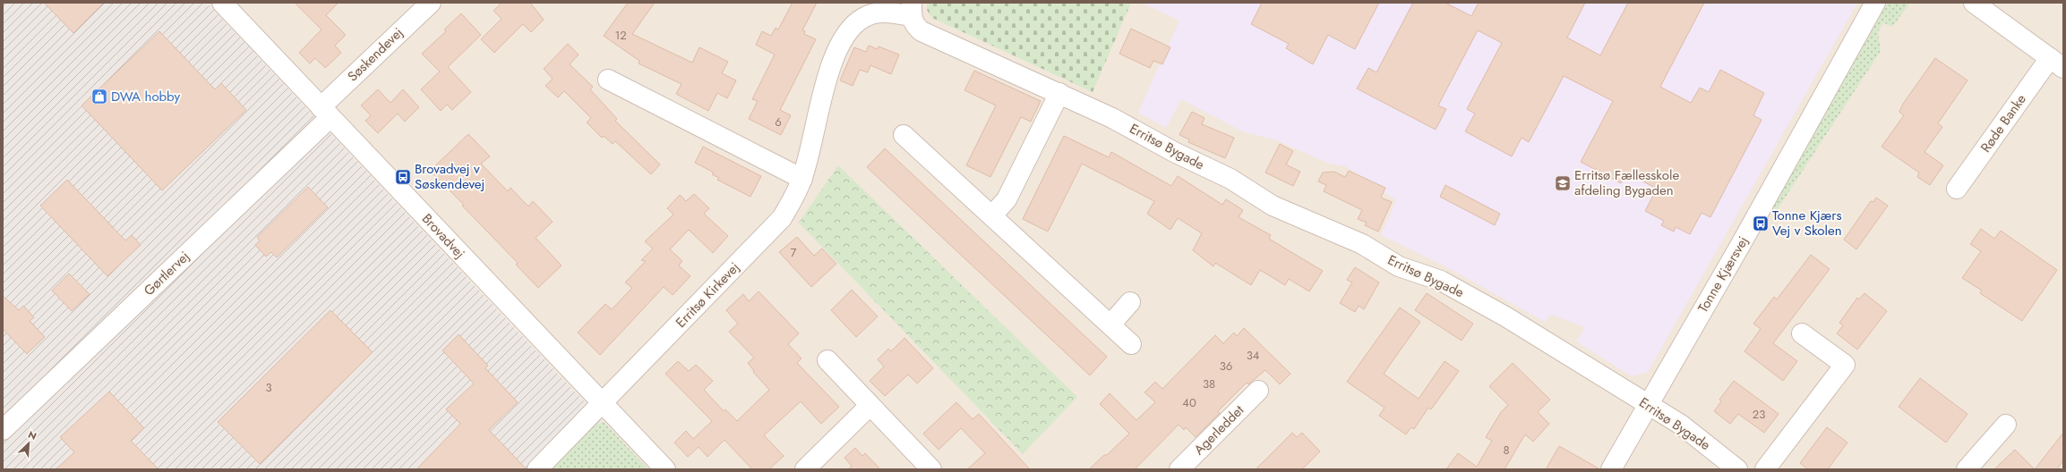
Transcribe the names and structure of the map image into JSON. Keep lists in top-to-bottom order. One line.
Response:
{"streets":{"street":["Søskendevej","Røde Banke","Erritsø Bygade","Brovadvej","Gørtlervej","Tonne Kjærsvej","Erritsø Kirkevej","Agerleddet"]},"crossings":[["Søskendevej","Brovadvej"],["Søskendevej","Gørtlervej"],["Erritsø Bygade","Tonne Kjærsvej"],["Erritsø Bygade","Erritsø Kirkevej"],["Brovadvej","Gørtlervej"],["Brovadvej","Erritsø Kirkevej"]],"places":{"shop":["DWA hobby"],"bus stop":["Brovadvej v Søskendevej","Tonne Kjærs Vej v Skolen"],"school or university":["Erritsø Fællesskole afdeling Bygaden"]},"house_numbers":["12","6","7","34","36","38","3","40","23","8"],"north":"top right"}
